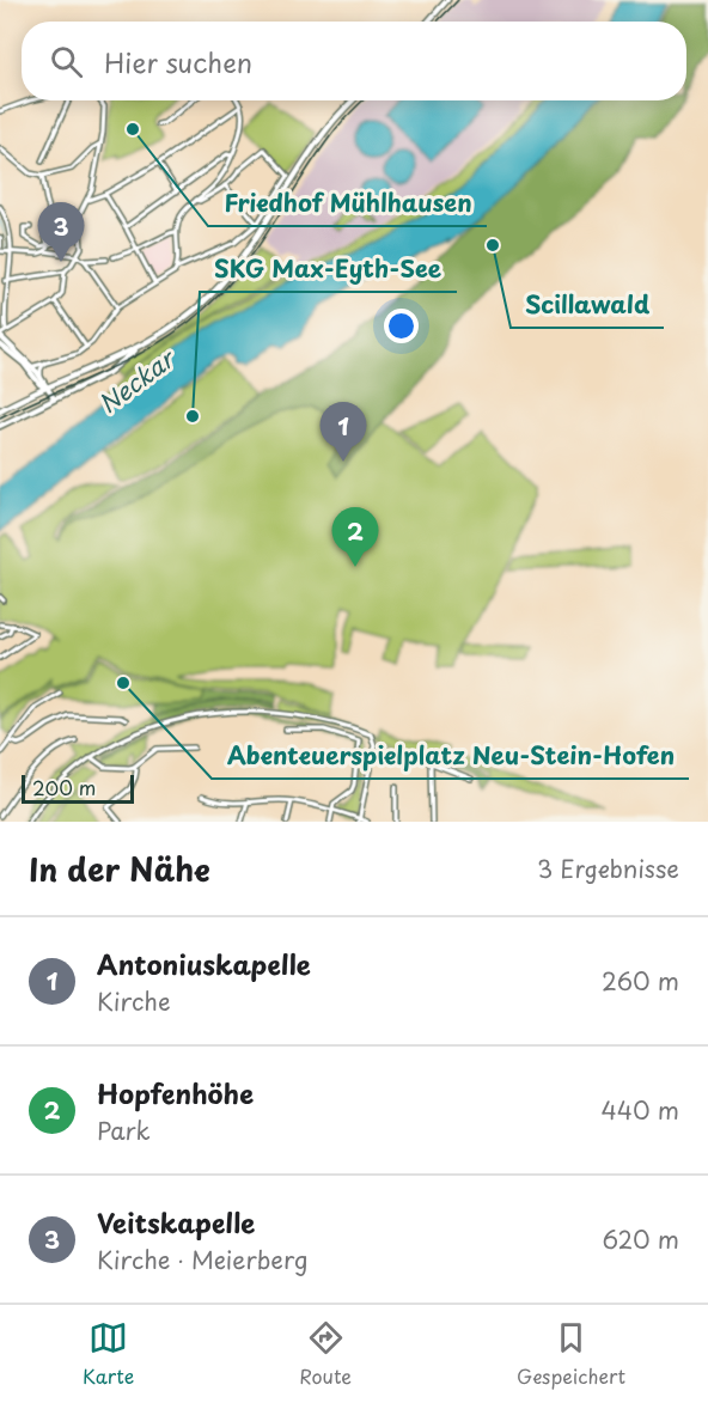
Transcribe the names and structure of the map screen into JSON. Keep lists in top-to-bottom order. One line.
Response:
{"water":["Neckar"],"places":["Friedhof Mühlhausen","Scillawald","SKG Max-Eyth-See","Abenteuerspielplatz Neu-Stein-Hofen"],"scale_bar":"200 m","page":{"search":"Hier suchen","pins":["3","1","2"],"scale":"200 m","heading":["In der Nähe","3 Ergebnisse"],"list":[{"mark":"1","name":"Antoniuskapelle","note":"Kirche","value":"260 m"},{"mark":"2","name":"Hopfenhöhe","note":"Park","value":"440 m"},{"mark":"3","name":"Veitskapelle","note":"Kirche · Meierberg","value":"620 m"}],"nav":["Karte","Route","Gespeichert"]}}
